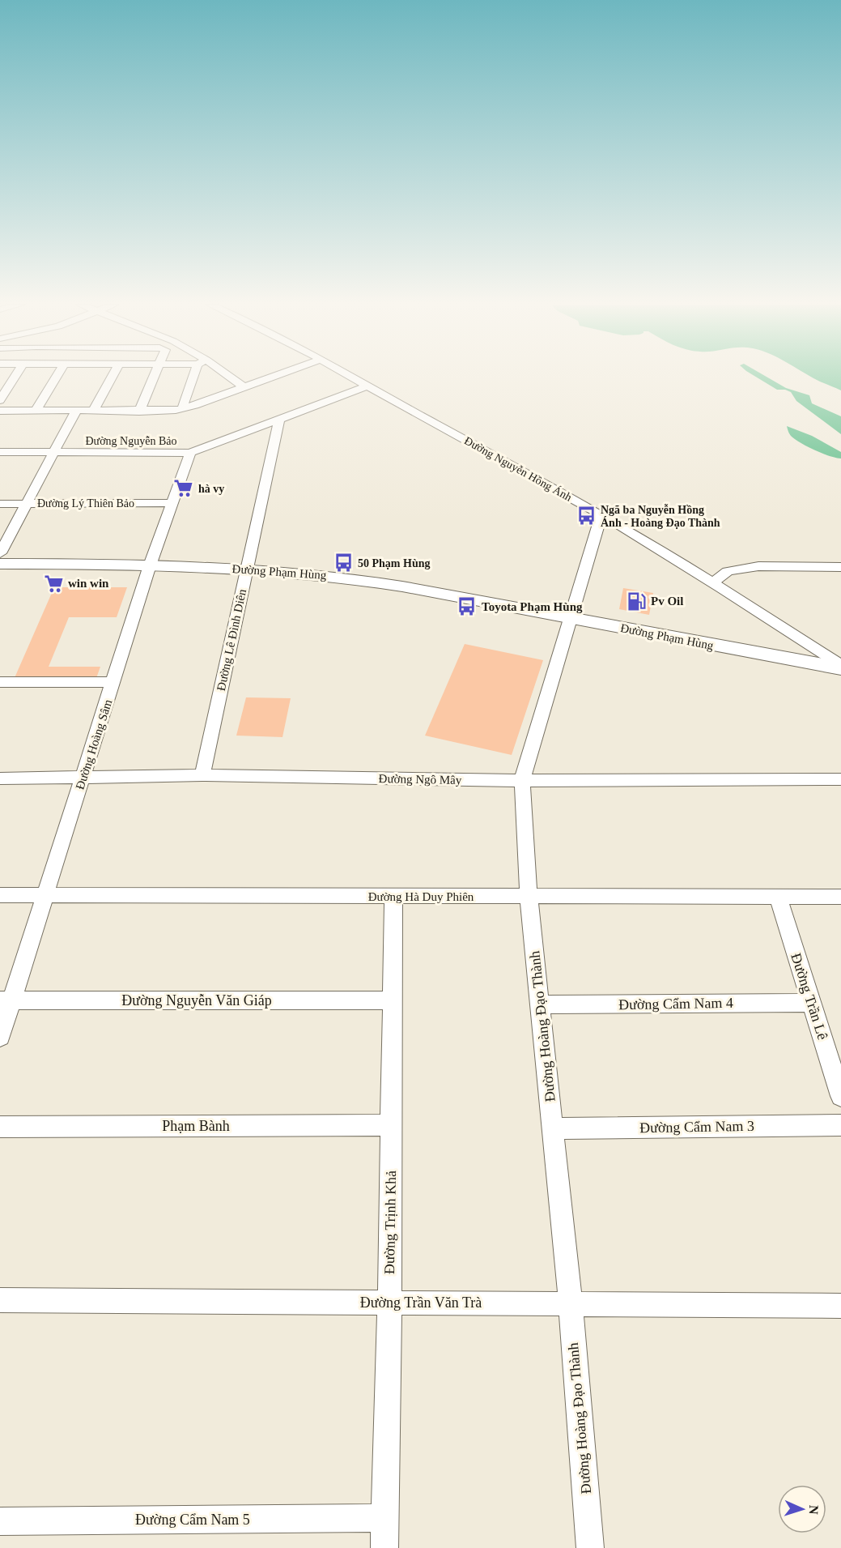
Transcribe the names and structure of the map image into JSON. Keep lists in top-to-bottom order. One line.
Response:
{"streets":{"main road":["Đường Phạm Hùng"],"street":["Đường Nguyễn Bảo","Đường Nguyễn Hồng Ánh","Đường Lý Thiên Bảo","Đường Lê Đình Diên","Đường Hoàng Sâm","Đường Ngô Mây","Đường Hà Duy Phiên","Đường Trần Lê","Đường Nguyễn Văn Giáp","Đường Cẩm Nam 4","Đường Hoàng Đạo Thành","Phạm Bành","Đường Cẩm Nam 3","Đường Trịnh Khả","Đường Trần Văn Trà","Đường Cẩm Nam 5"]},"crossings":[["Đường Nguyễn Bảo","Đường Nguyễn Hồng Ánh"],["Đường Nguyễn Bảo","Đường Lê Đình Diên"],["Đường Nguyễn Bảo","Đường Hoàng Sâm"],["Đường Nguyễn Hồng Ánh","Đường Phạm Hùng"],["Đường Nguyễn Hồng Ánh","Đường Hoàng Đạo Thành"],["Đường Lý Thiên Bảo","Đường Hoàng Sâm"],["Đường Phạm Hùng","Đường Lê Đình Diên"],["Đường Phạm Hùng","Đường Hoàng Sâm"],["Đường Phạm Hùng","Đường Hoàng Đạo Thành"],["Đường Lê Đình Diên","Đường Ngô Mây"],["Đường Hoàng Sâm","Đường Ngô Mây"],["Đường Hoàng Sâm","Đường Hà Duy Phiên"],["Đường Hoàng Sâm","Đường Nguyễn Văn Giáp"],["Đường Ngô Mây","Đường Hoàng Đạo Thành"],["Đường Hà Duy Phiên","Đường Trần Lê"],["Đường Hà Duy Phiên","Đường Hoàng Đạo Thành"],["Đường Hà Duy Phiên","Đường Trịnh Khả"],["Đường Trần Lê","Đường Cẩm Nam 4"],["Đường Nguyễn Văn Giáp","Đường Trịnh Khả"],["Đường Cẩm Nam 4","Đường Hoàng Đạo Thành"],["Đường Hoàng Đạo Thành","Đường Cẩm Nam 3"],["Đường Hoàng Đạo Thành","Đường Trần Văn Trà"],["Phạm Bành","Đường Trịnh Khả"],["Đường Trịnh Khả","Đường Trần Văn Trà"],["Đường Trịnh Khả","Đường Cẩm Nam 5"]],"places":{"supermarket":["hà vy","win win"],"bus stop":["Ngã ba Nguyễn Hồng Ánh - Hoàng Đạo Thành","50 Phạm Hùng","Toyota Phạm Hùng"],"fuel station":["Pv Oil"]},"north":"right"}
